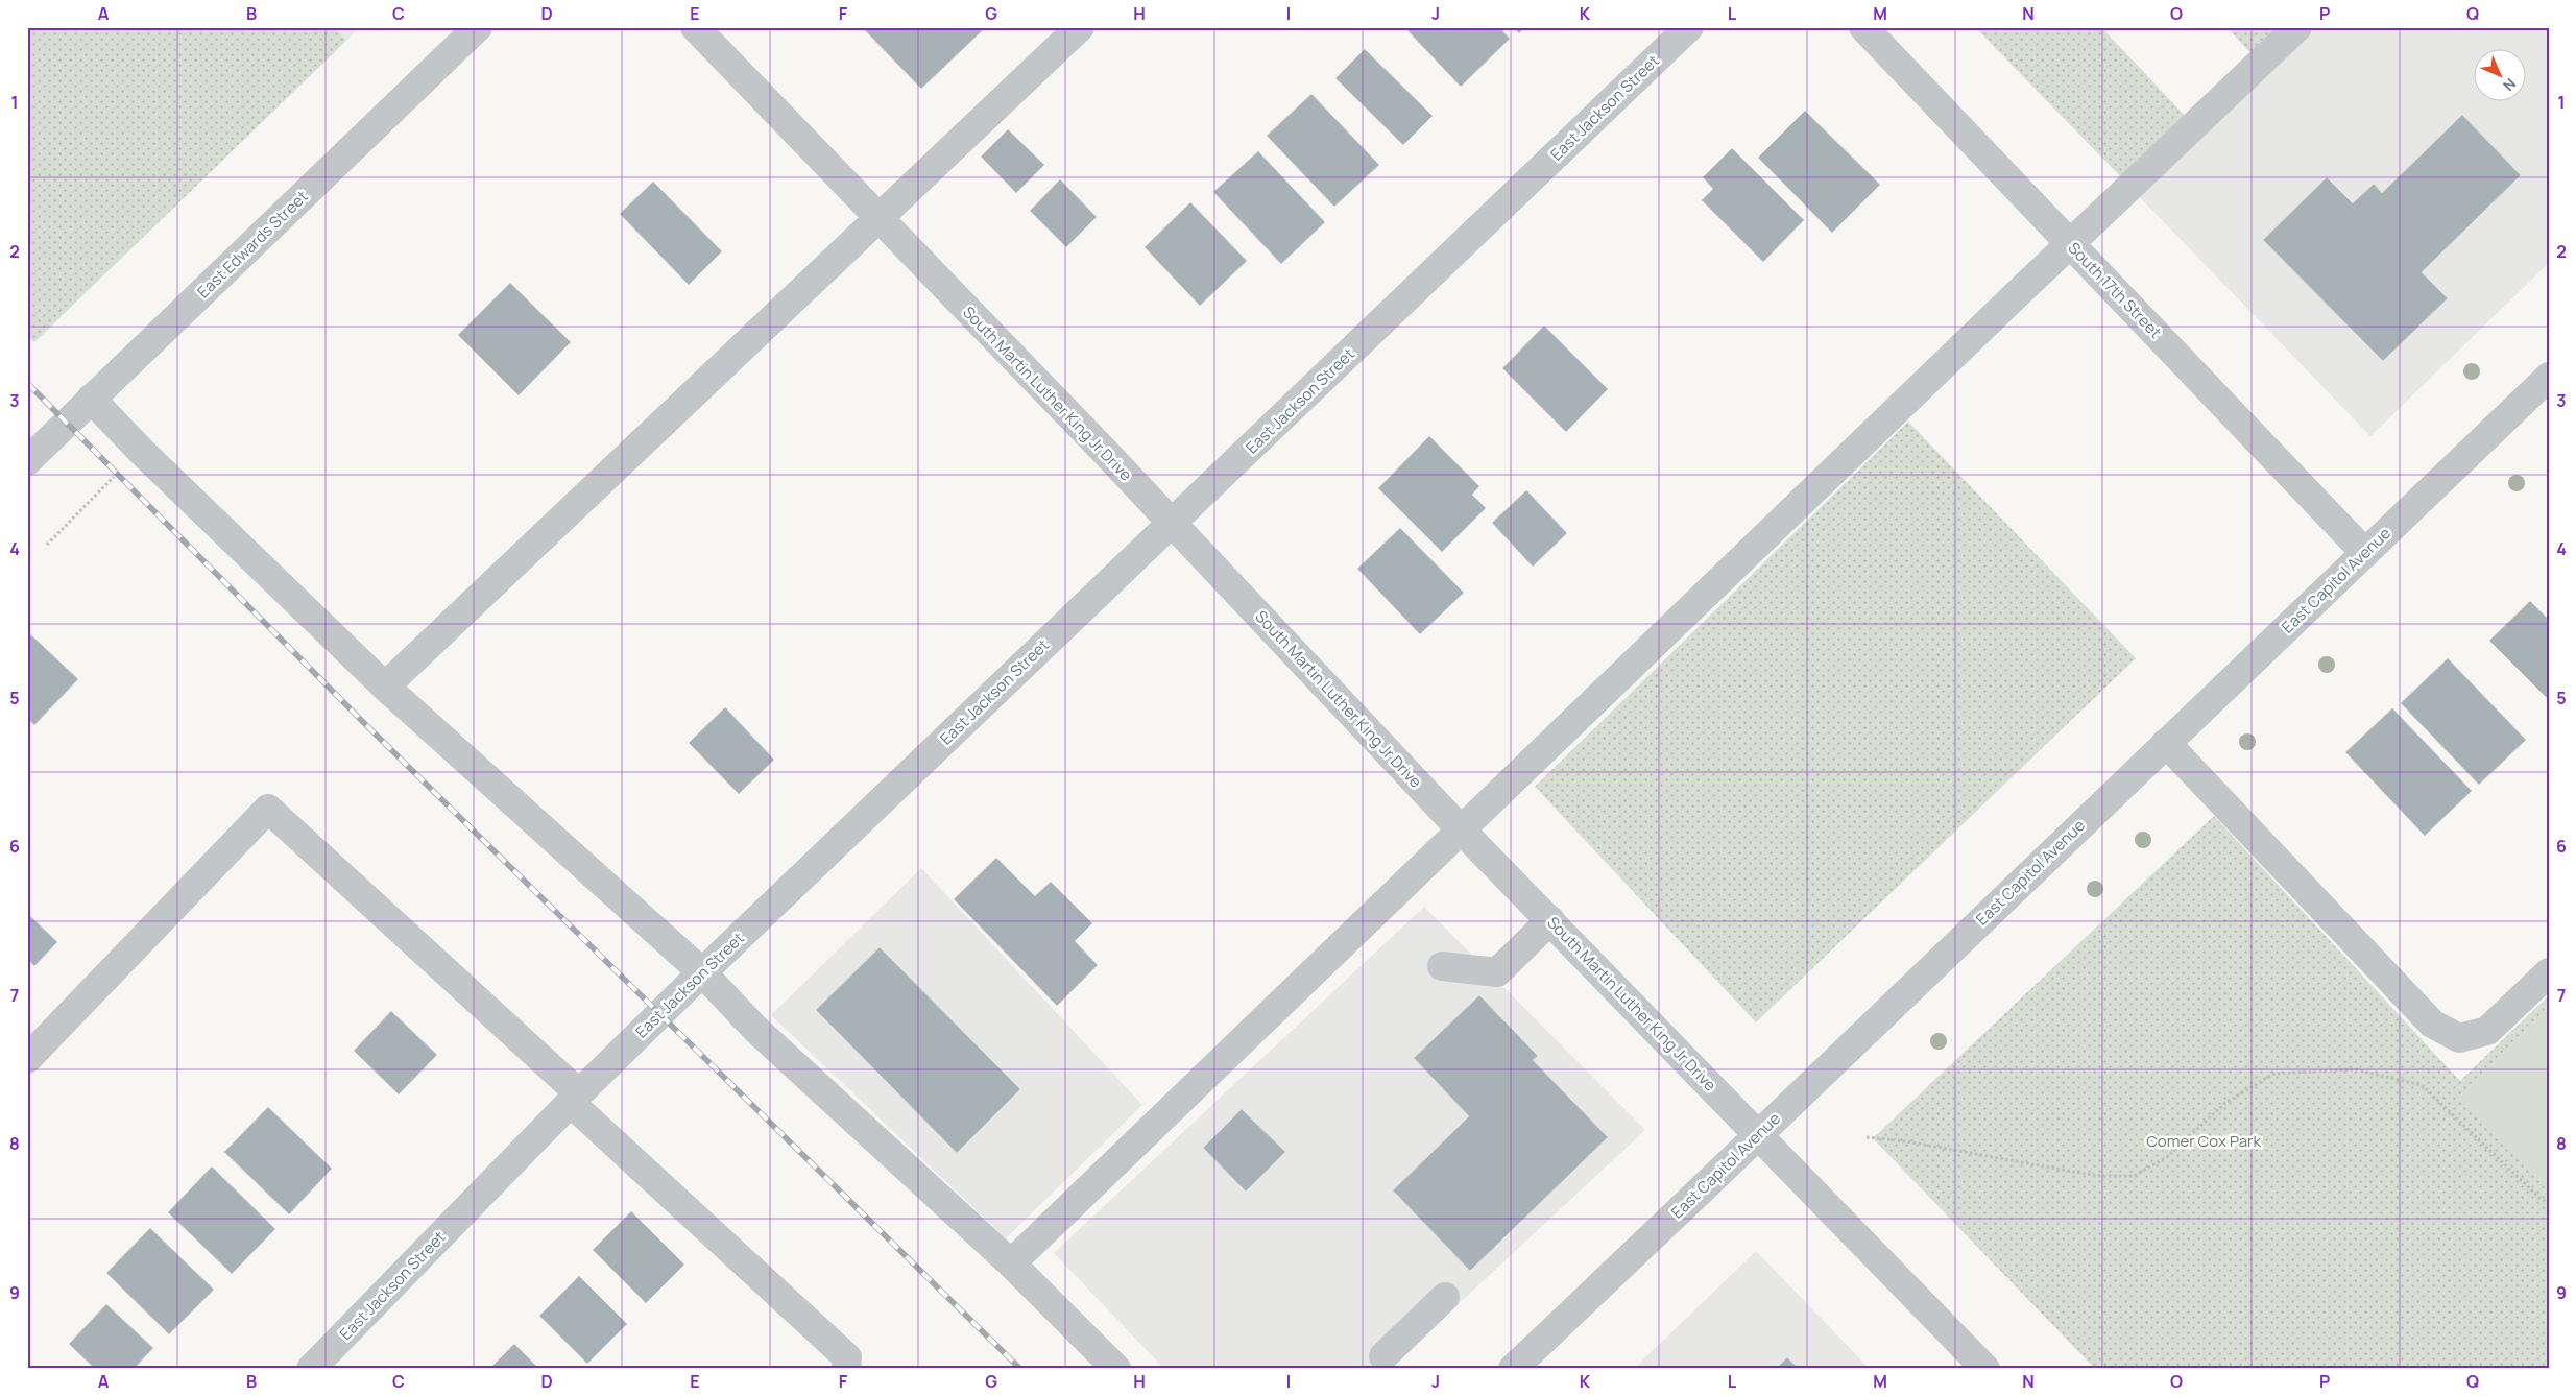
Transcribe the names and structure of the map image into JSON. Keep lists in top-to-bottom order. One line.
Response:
{"streets":{"street":["East Jackson Street","East Edwards Street","South 17th Street","South Martin Luther King Jr Drive","East Capitol Avenue"]},"crossings":[["East Jackson Street","South Martin Luther King Jr Drive"],["South 17th Street","East Capitol Avenue"],["South Martin Luther King Jr Drive","East Capitol Avenue"]],"parks":["Comer Cox Park"],"north":"bottom right","grid":{"columns":["A","B","C","D","E","F","G","H","I","J","K","L","M","N","O","P","Q"],"rows":["1","2","3","4","5","6","7","8","9"]}}
